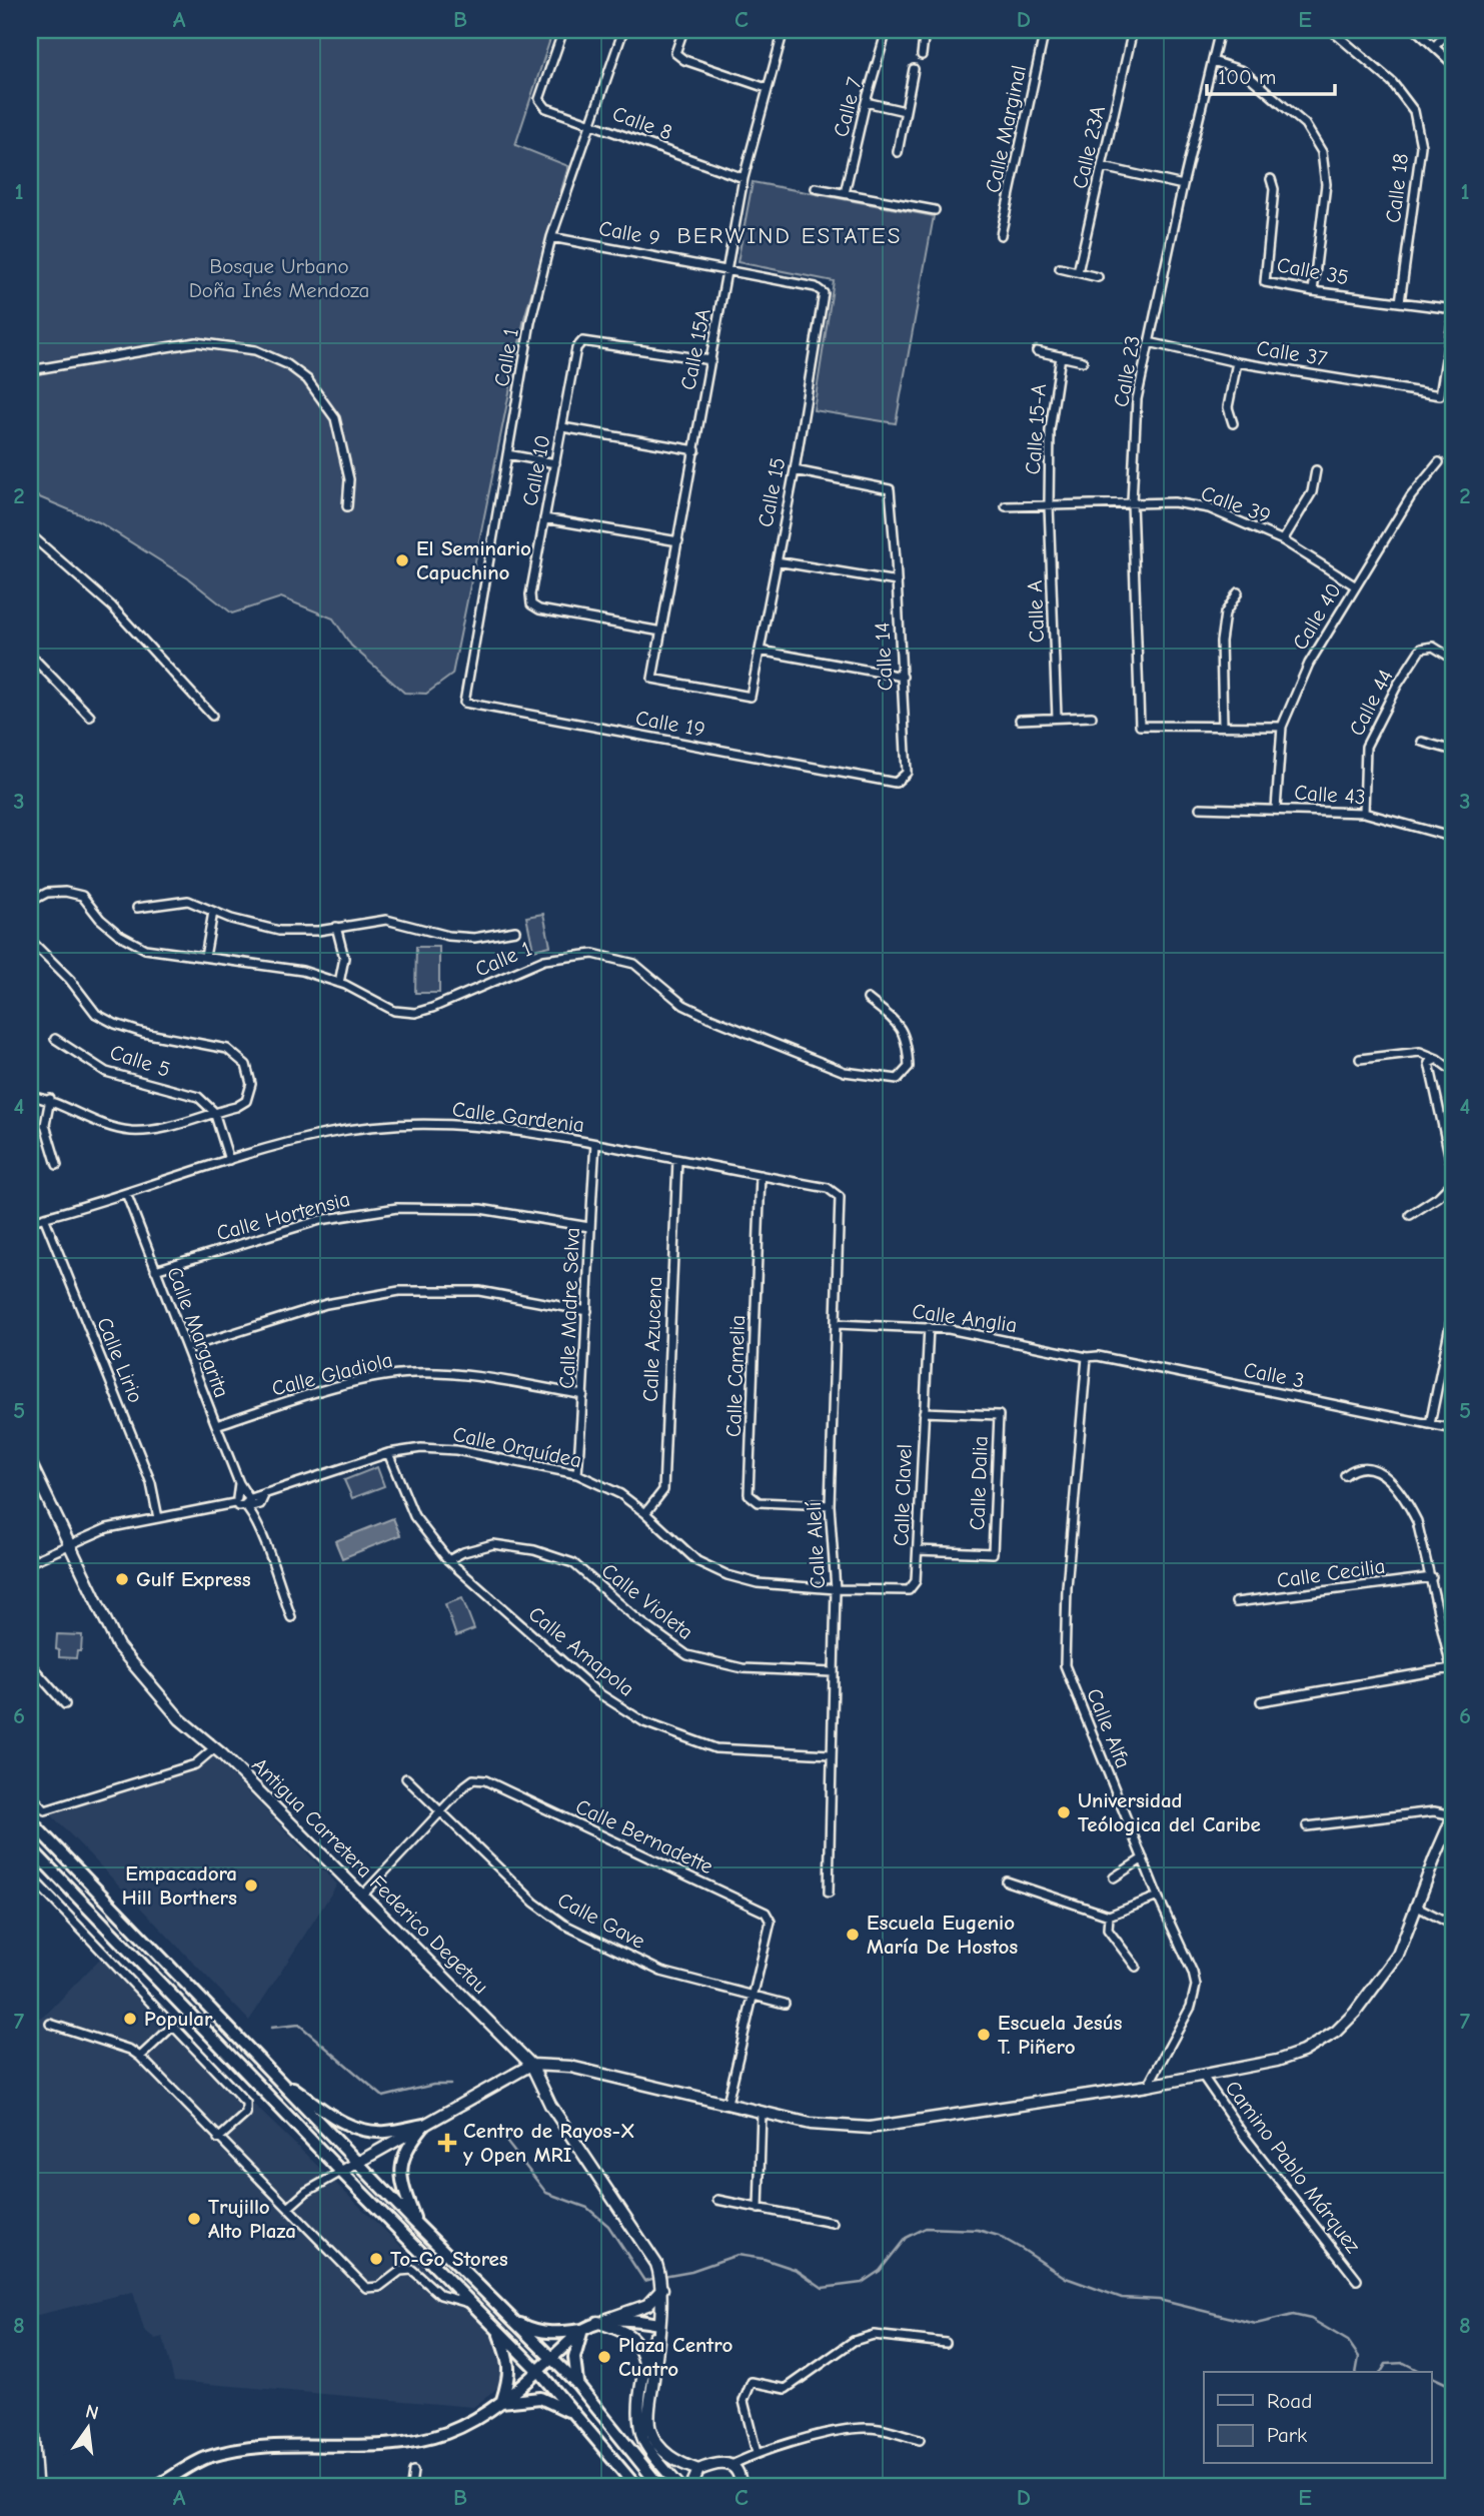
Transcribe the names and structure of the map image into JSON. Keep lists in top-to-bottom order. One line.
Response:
{"streets":{"street":["Calle 7","Calle 8","Calle Marginal","Calle 23A","Calle 18","Calle 9","Calle 35","Calle 15A","Calle 37","Calle 1","Calle 23","Calle 15-A","Calle 10","Calle 15","Calle 39","Calle A","Calle 40","Calle 14","Calle 44","Calle 19","Calle 43","Calle 5","Calle Gardenia","Calle Hortensia","Calle Madre Selva","Calle Anglia","Calle Margarita","Calle Azucena","Calle Lirio","Calle Gladiola","Calle 3","Calle Camelia","Calle Orquídea","Calle Dalia","Calle Clavel","Calle Alelí","Calle Cecilia","Calle Violeta","Calle Amapola","Calle Alfa","Calle Bernadette","Antigua Carretera Federico Degetau","Calle Gave","Camino Pablo Márquez"]},"crossings":[["Calle 8","Calle 15A"],["Calle 8","Calle 1"],["Calle 18","Calle 35"],["Calle 9","Calle 15A"],["Calle 9","Calle 1"],["Calle 9","Calle 15"],["Calle 35","Calle 37"],["Calle 15A","Calle 10"],["Calle 15A","Calle 15"],["Calle 37","Calle 23"],["Calle 1","Calle 19"],["Calle 23","Calle 39"],["Calle 15-A","Calle 39"],["Calle 15-A","Calle A"],["Calle 15","Calle 14"],["Calle 39","Calle A"],["Calle 39","Calle 40"],["Calle 40","Calle 43"],["Calle 14","Calle 19"],["Calle 44","Calle 43"],["Calle Gardenia","Calle Madre Selva"],["Calle Gardenia","Calle Margarita"],["Calle Gardenia","Calle Azucena"],["Calle Gardenia","Calle Lirio"],["Calle Gardenia","Calle Camelia"],["Calle Gardenia","Calle Alelí"],["Calle Hortensia","Calle Madre Selva"],["Calle Hortensia","Calle Margarita"],["Calle Madre Selva","Calle Gladiola"],["Calle Madre Selva","Calle Orquídea"],["Calle Anglia","Calle 3"],["Calle Anglia","Calle Clavel"],["Calle Anglia","Calle Alelí"],["Calle Anglia","Calle Alfa"],["Calle Margarita","Calle Gladiola"],["Calle Margarita","Calle Orquídea"],["Calle Azucena","Calle Orquídea"],["Calle 3","Calle Alfa"],["Calle Camelia","Calle Alelí"],["Calle Orquídea","Calle Clavel"],["Calle Orquídea","Calle Alelí"],["Calle Orquídea","Calle Amapola"],["Calle Dalia","Calle Clavel"],["Calle Clavel","Calle Alelí"],["Calle Alelí","Calle Violeta"],["Calle Alelí","Calle Amapola"],["Calle Violeta","Calle Amapola"],["Calle Bernadette","Antigua Carretera Federico Degetau"],["Calle Bernadette","Calle Gave"]],"districts":["BERWIND ESTATES"],"parks":["Bosque Urbano Doña Inés Mendoza"],"places":{"other":["El Seminario Capuchino","Gulf Express","Universidad Teólogica del Caribe","Empacadora Hill Borthers","Escuela Eugenio María De Hostos","Popular","Escuela Jesús T. Piñero","Trujillo Alto Plaza","To-Go Stores","Plaza Centro Cuatro"],"health":["Centro de Rayos-X y Open MRI"]},"legend":["Road","Park"],"scale_bar":"100 m","north":"top","grid":{"columns":["A","B","C","D","E"],"rows":["1","2","3","4","5","6","7","8"]}}
